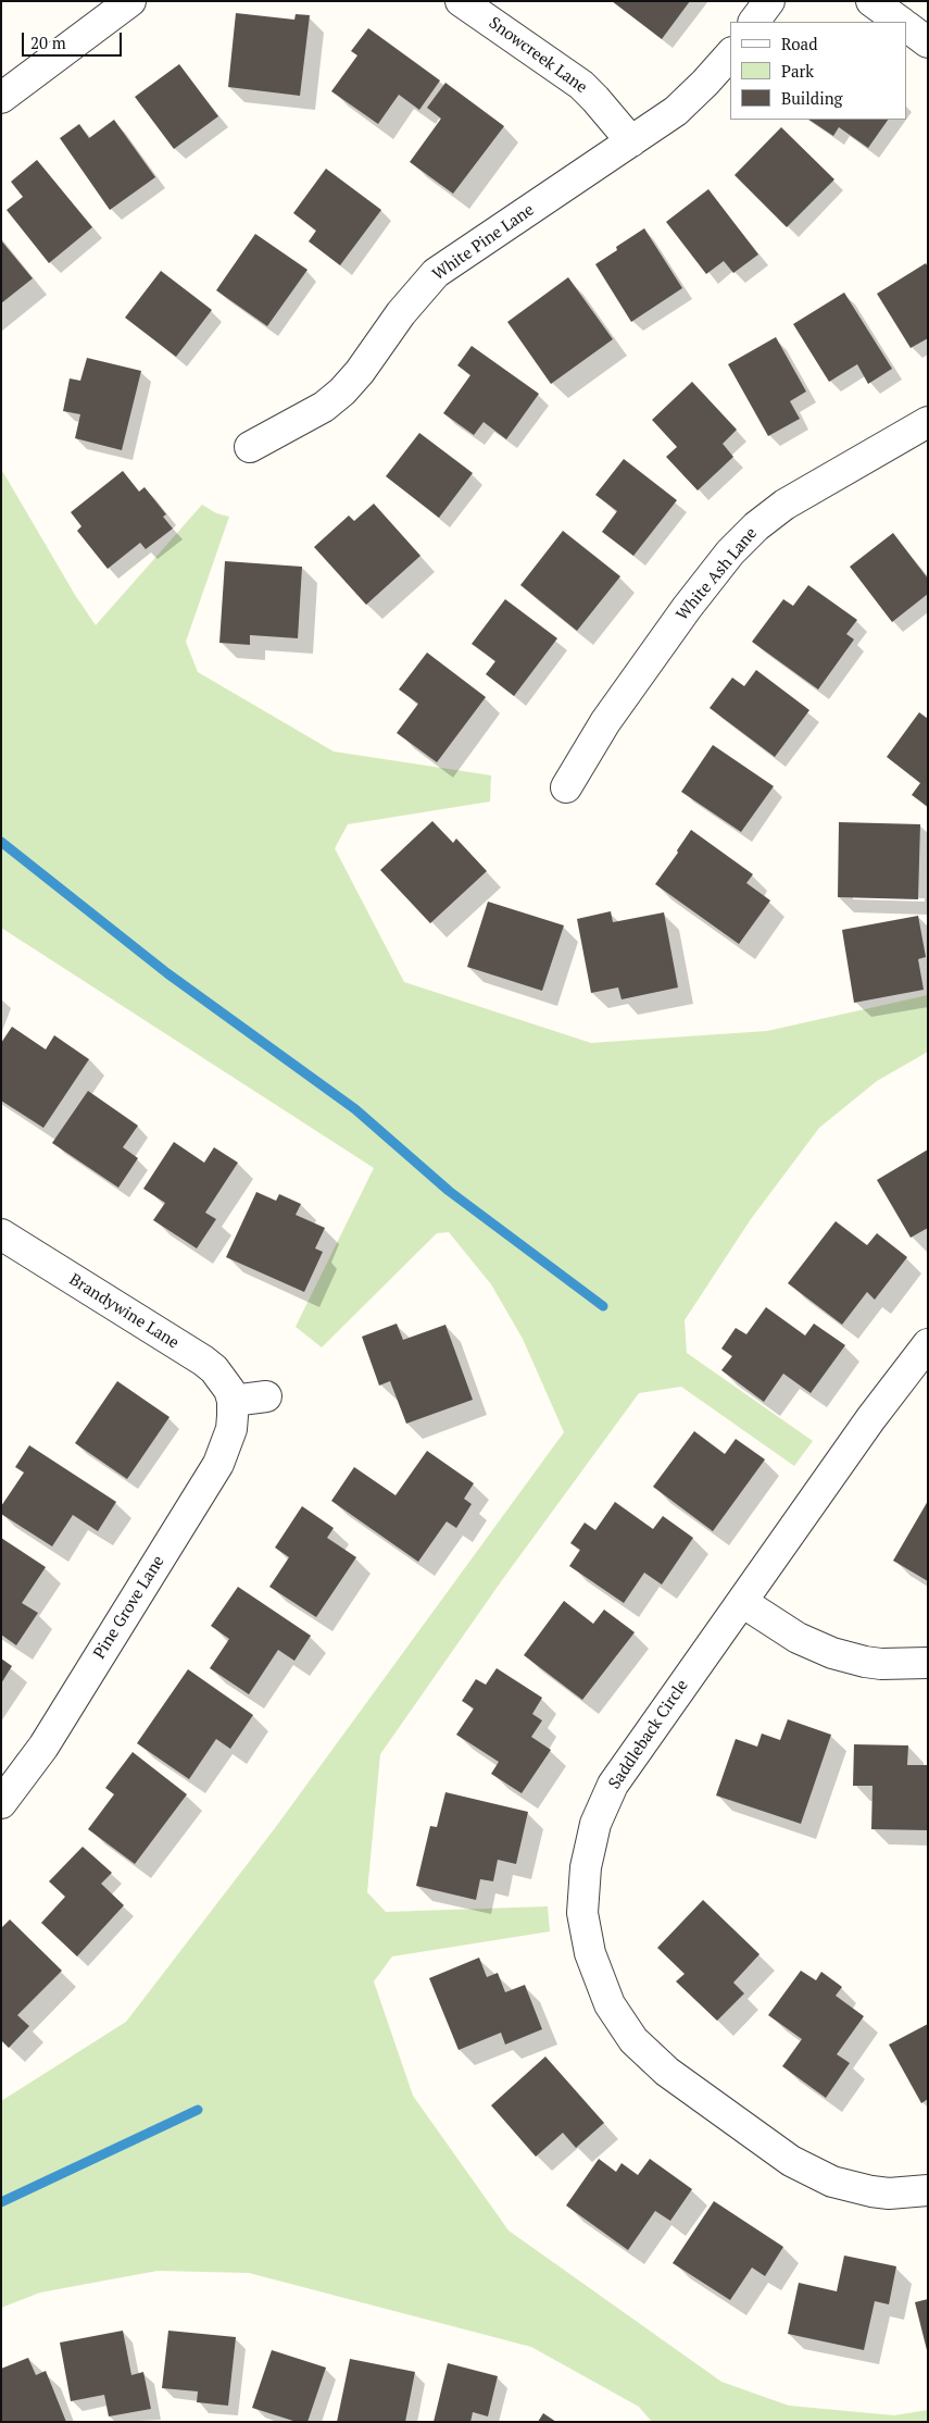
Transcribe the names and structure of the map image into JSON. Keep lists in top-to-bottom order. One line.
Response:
{"streets":{"street":["Snowcreek Lane","White Pine Lane","White Ash Lane","Brandywine Lane","Pine Grove Lane","Saddleback Circle"]},"crossings":[["Snowcreek Lane","White Pine Lane"],["Brandywine Lane","Pine Grove Lane"]],"legend":["Road","Park","Building"],"scale_bar":"20 m"}
